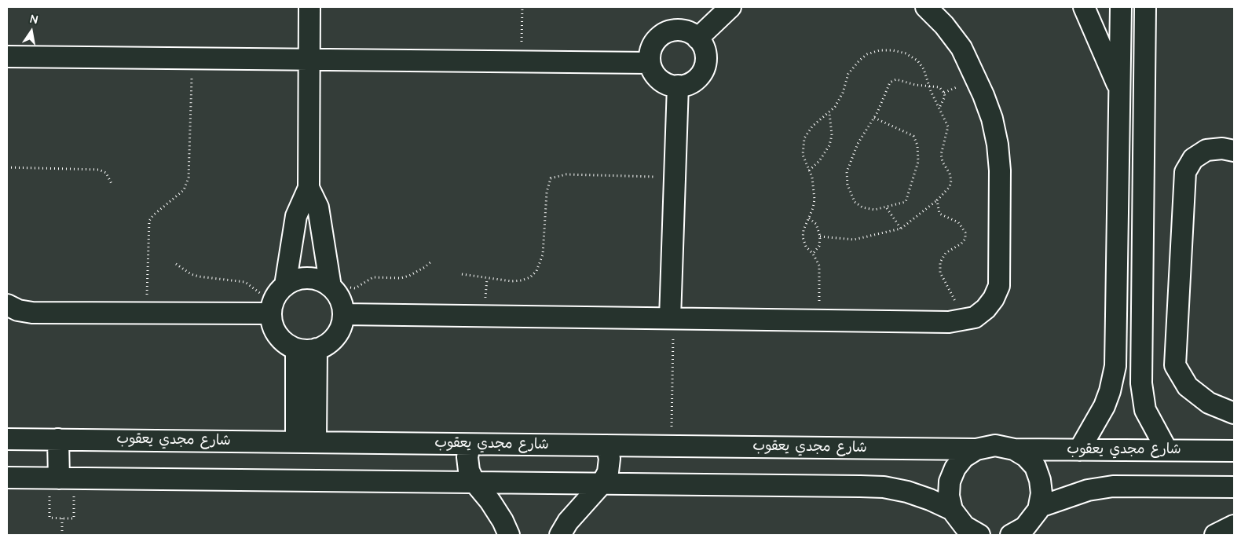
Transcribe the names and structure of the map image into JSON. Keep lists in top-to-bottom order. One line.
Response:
{"streets":{"street":["شارع مجدي يعقوب"]},"north":"top"}
